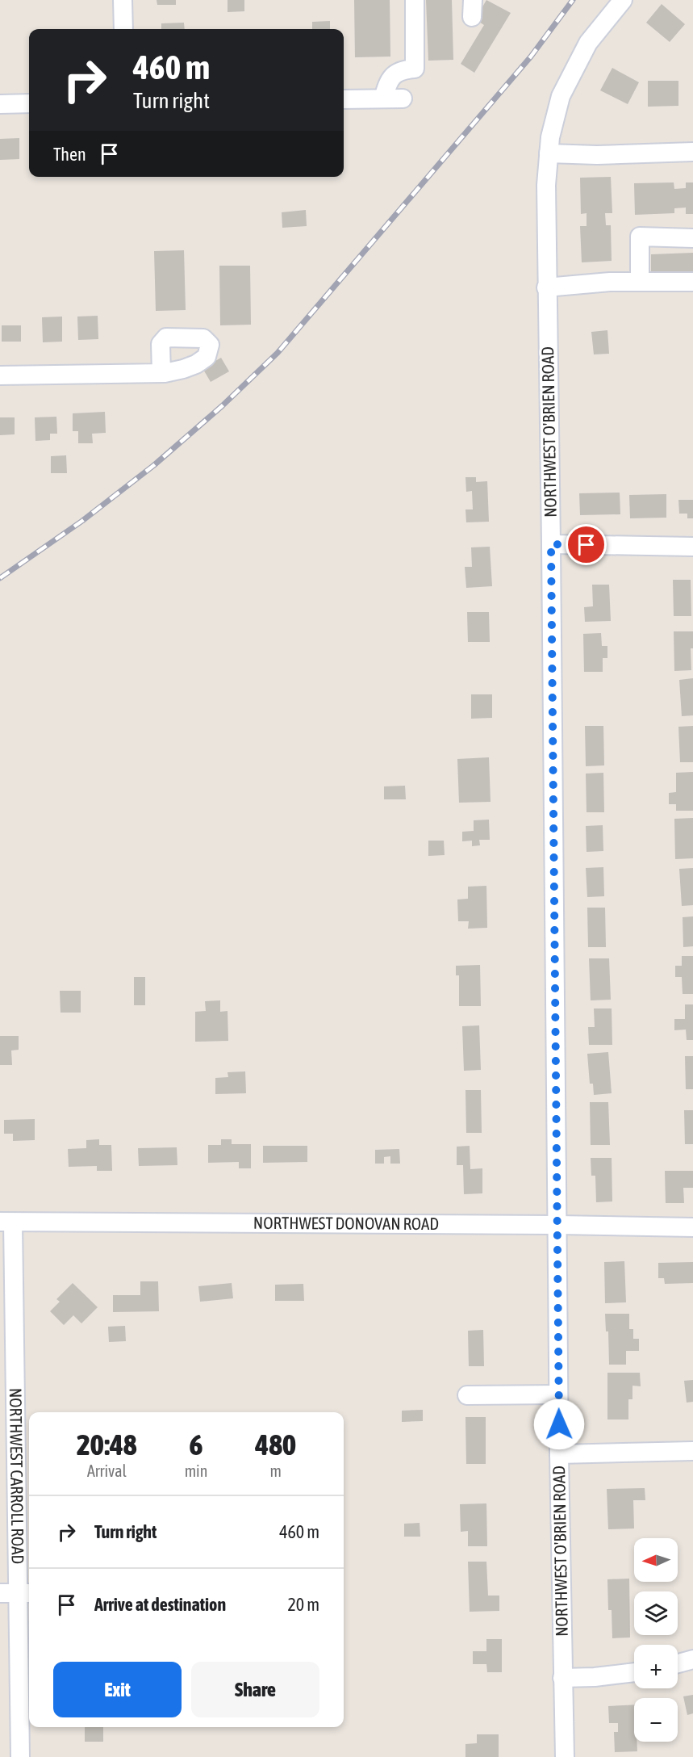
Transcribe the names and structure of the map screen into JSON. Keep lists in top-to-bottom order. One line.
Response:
{"streets":{"street":["NORTHWEST O'BRIEN ROAD","NORTHWEST DONOVAN ROAD","NORTHWEST CARROLL ROAD"]},"crossings":[["NORTHWEST O'BRIEN ROAD","NORTHWEST DONOVAN ROAD"],["NORTHWEST DONOVAN ROAD","NORTHWEST CARROLL ROAD"]],"north":"left","page":{"turn":["460 m","Turn right"],"then":"Then","eta":["20:48","Arrival","6","min","480","m"],"list":[{"name":"Turn right","value":"460 m"},{"name":"Arrive at destination","value":"20 m"}],"map_buttons":["+","−"],"buttons":["Exit","Share"]}}
